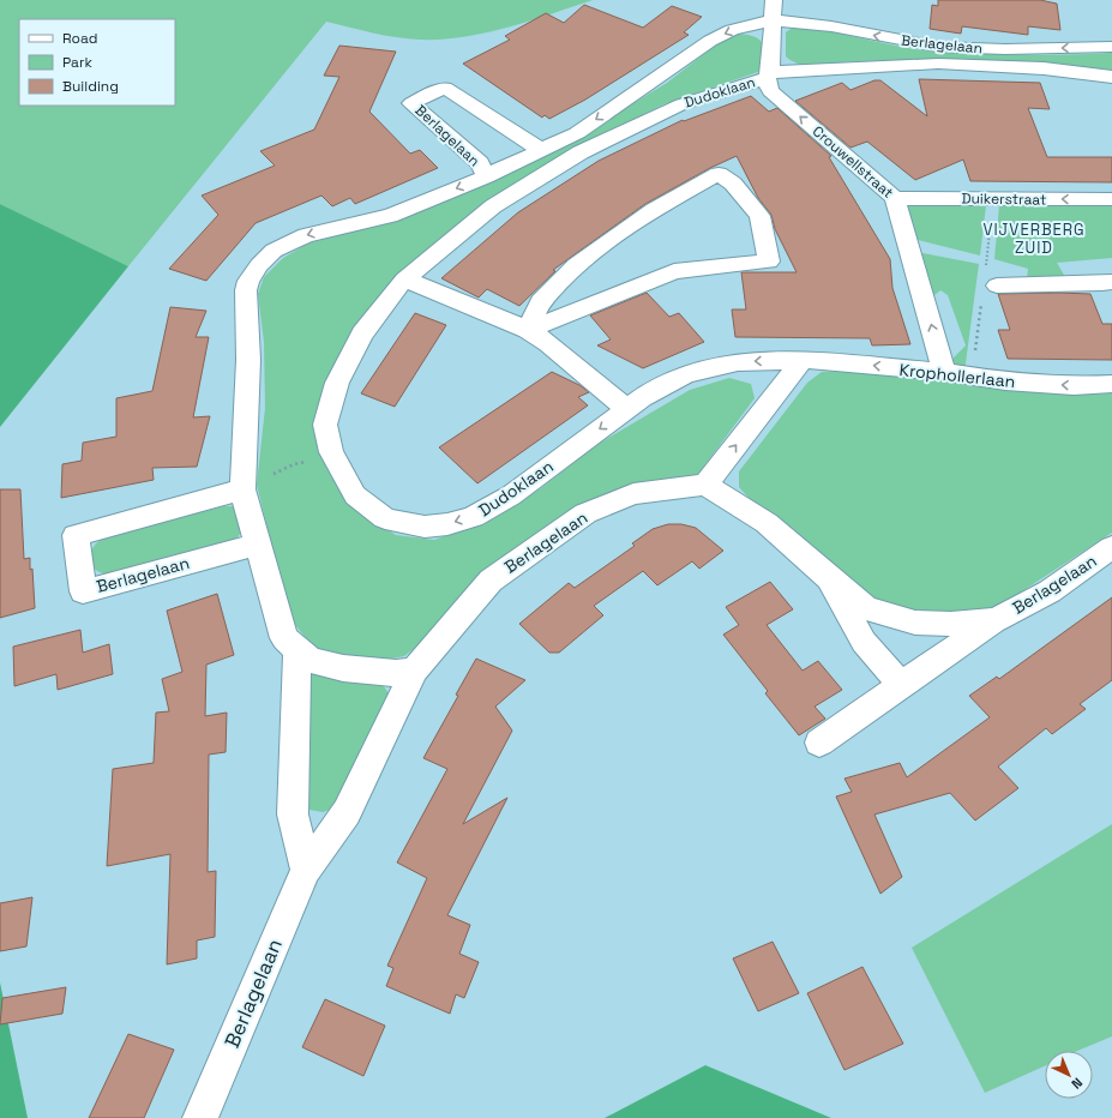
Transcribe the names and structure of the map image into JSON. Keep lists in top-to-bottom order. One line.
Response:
{"streets":{"street":["Berlagelaan","Dudoklaan","Crouwellstraat","Duikerstraat","Krophollerlaan"]},"crossings":[["Dudoklaan","Crouwellstraat"],["Dudoklaan","Krophollerlaan"],["Crouwellstraat","Duikerstraat"],["Crouwellstraat","Krophollerlaan"]],"one_way":["Crouwellstraat"],"districts":["VIJVERBERG ZUID"],"legend":["Road","Park","Building"],"north":"bottom right"}
